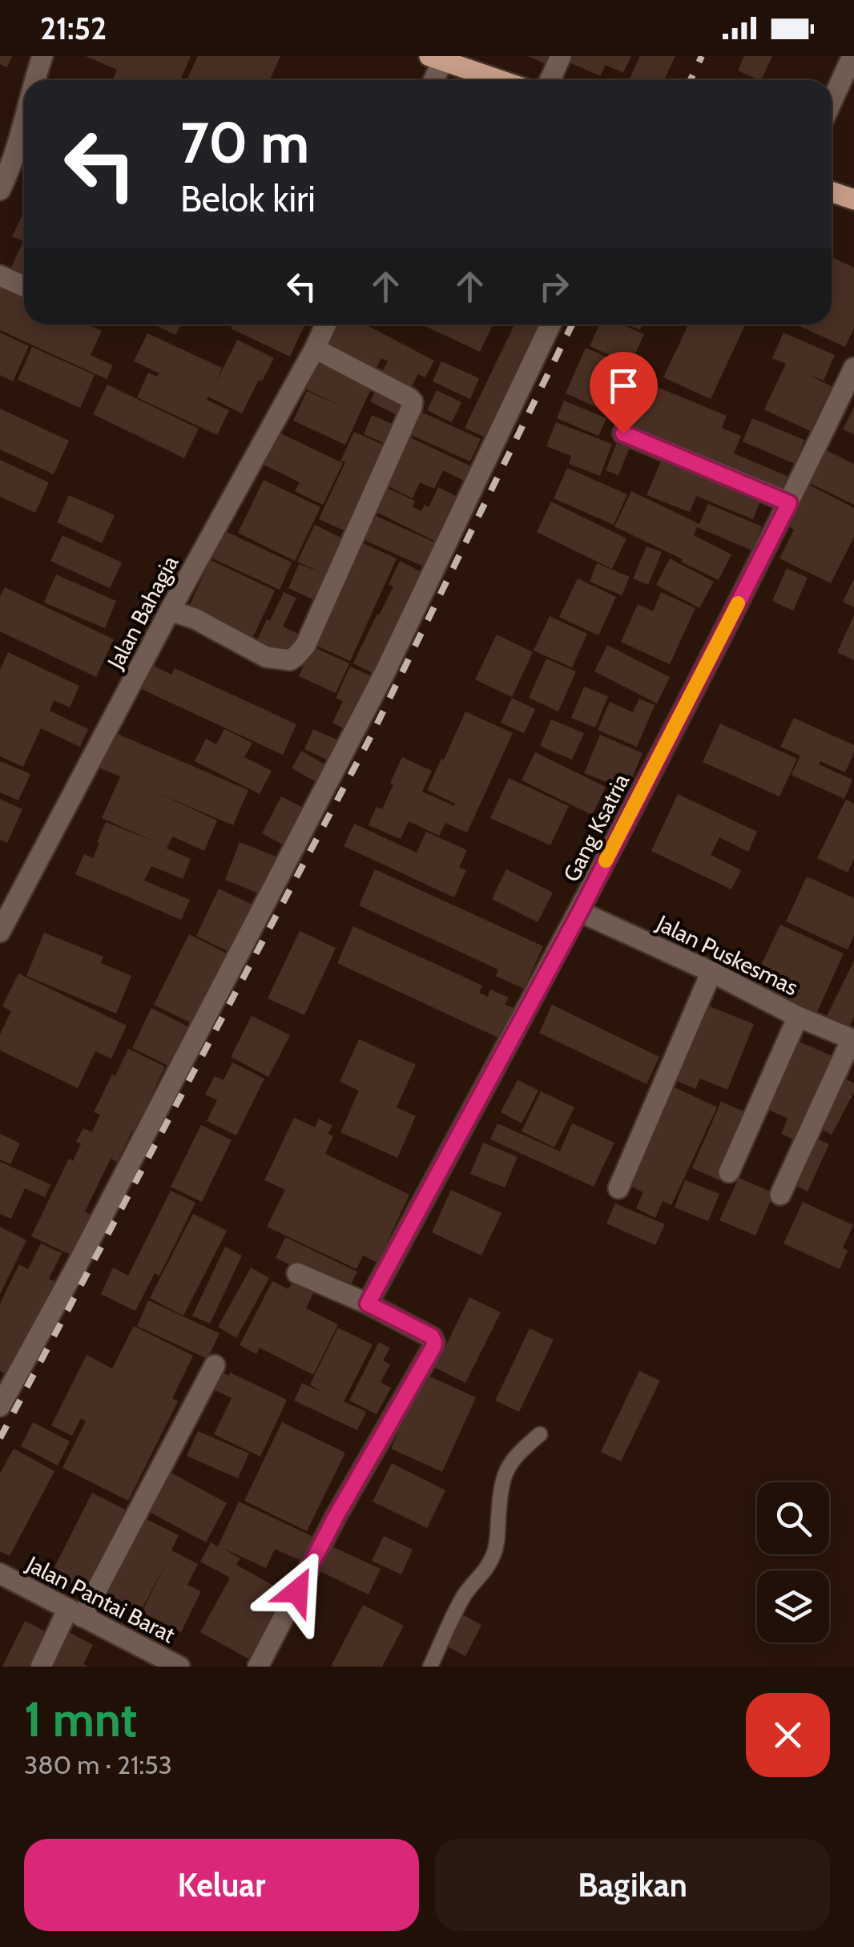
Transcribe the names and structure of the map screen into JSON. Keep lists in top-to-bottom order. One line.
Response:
{"streets":{"street":["Jalan Bahagia","Gang Ksatria","Jalan Puskesmas","Jalan Pantai Barat"]},"crossings":[["Gang Ksatria","Jalan Puskesmas"]],"page":{"status":"21:52","turn":["70 m","Belok kiri"],"heading":["1 mnt","380 m · 21:53"],"buttons":["Keluar","Bagikan"]}}
